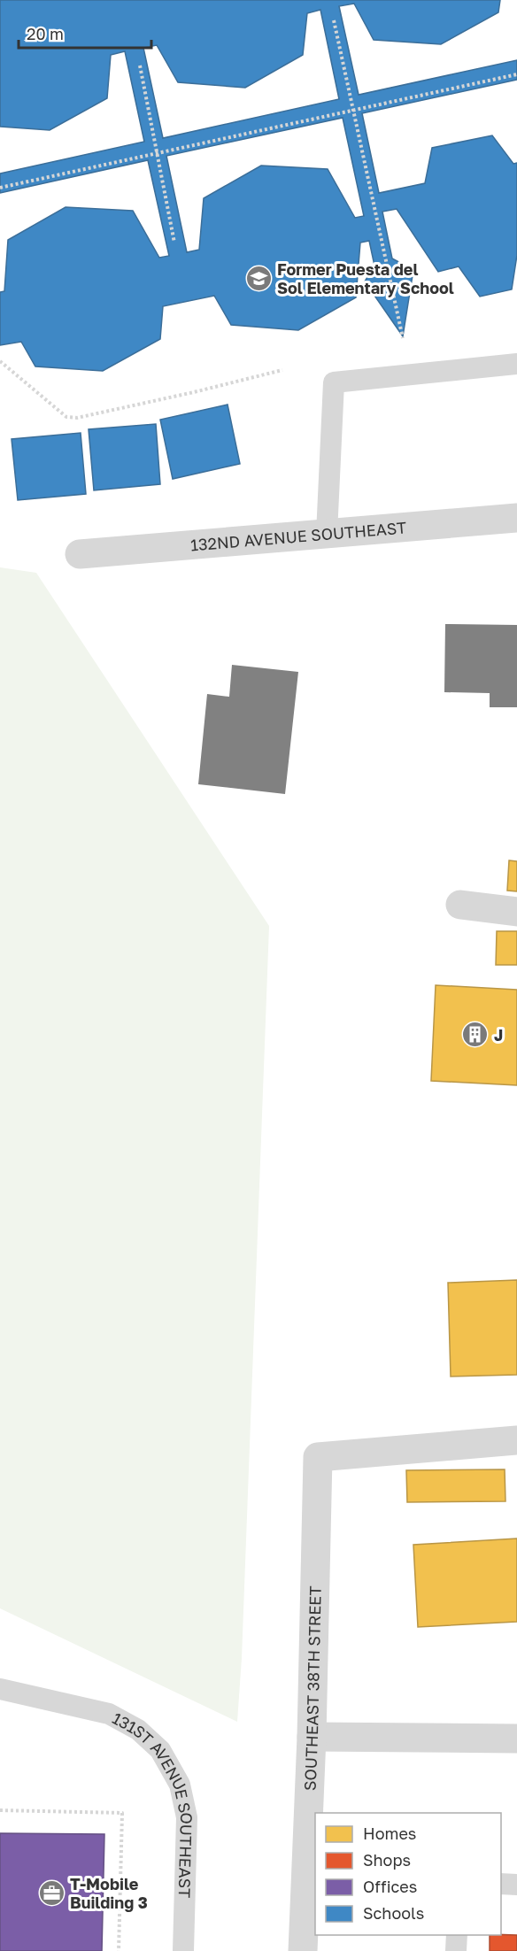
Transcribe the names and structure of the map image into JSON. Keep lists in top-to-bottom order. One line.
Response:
{"streets":{"street":["132ND AVENUE SOUTHEAST","SOUTHEAST 38TH STREET"],"lane":["131ST AVENUE SOUTHEAST"]},"places":{"school or university":["Former Puesta del Sol Elementary School"],"building":["J"],"office":["T-Mobile Building 3"]},"legend":["Homes","Shops","Offices","Schools"],"scale_bar":"20 m"}
